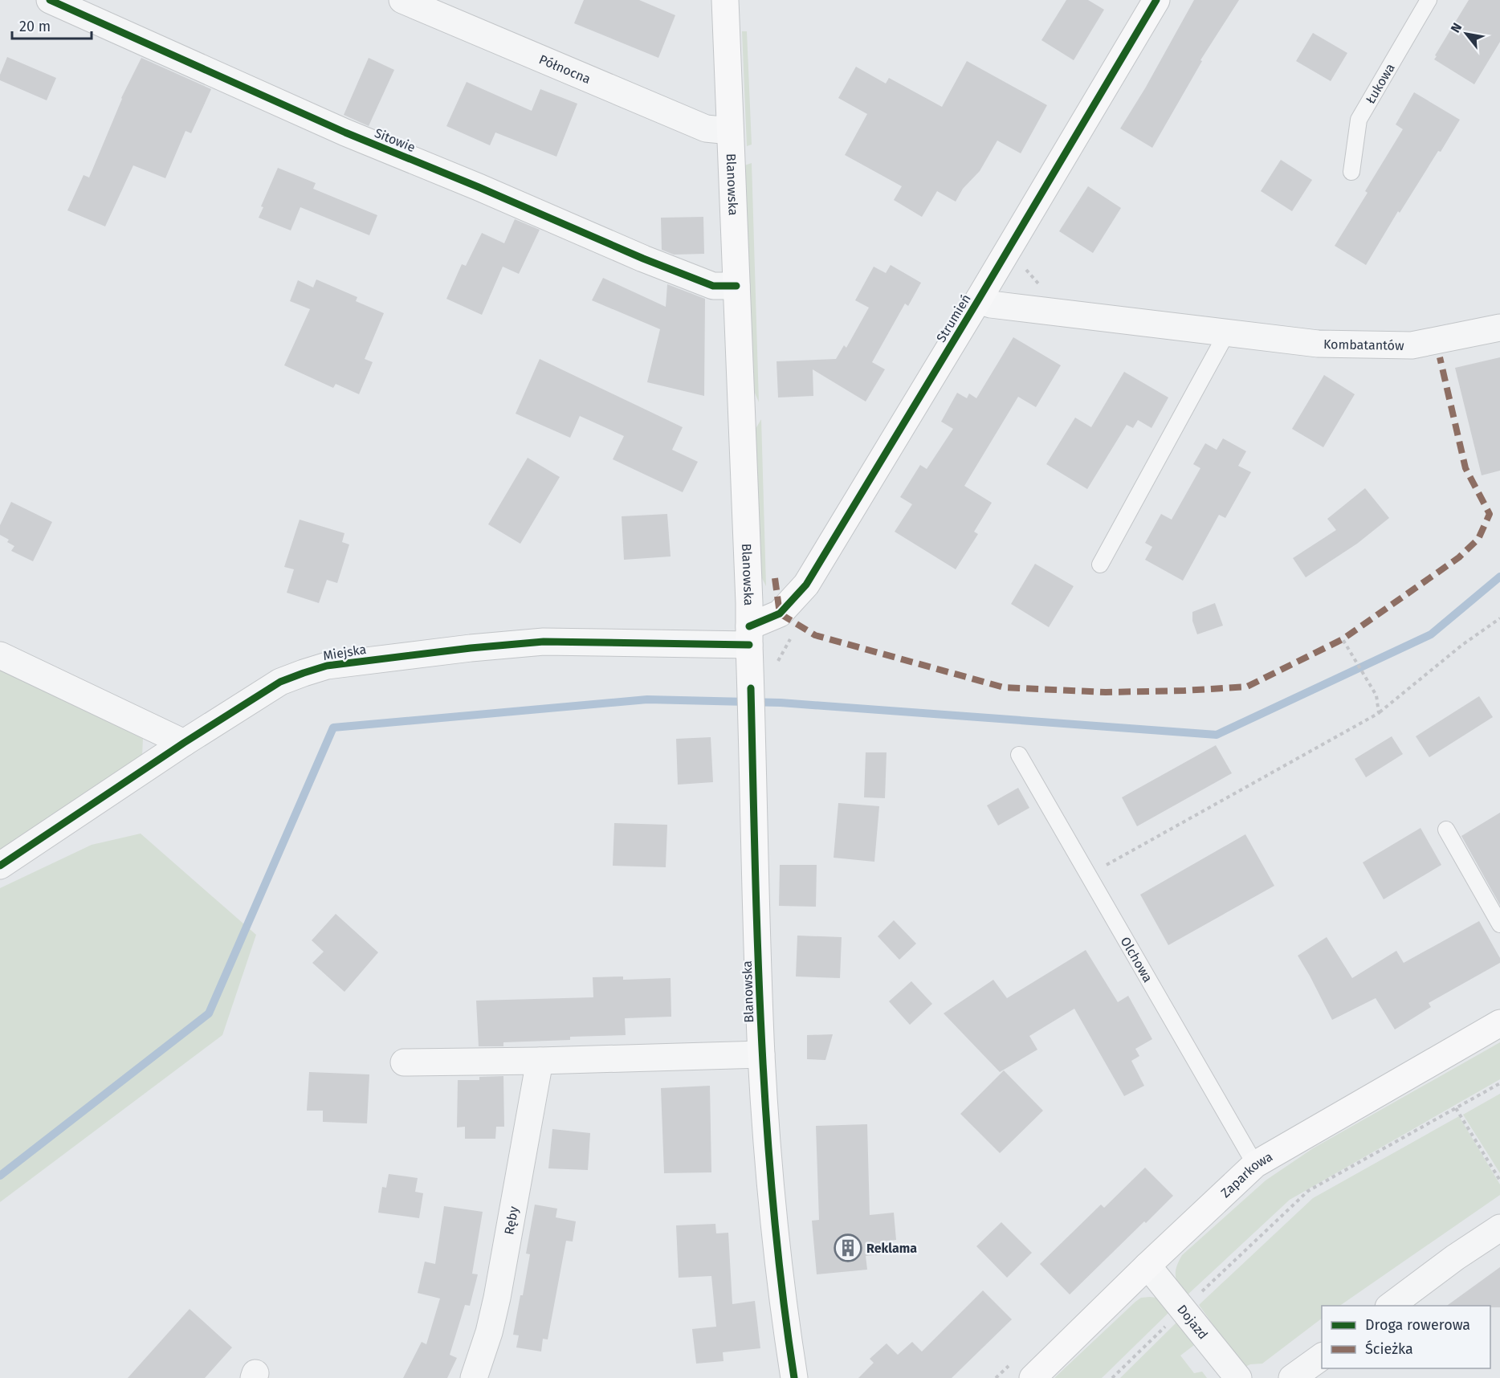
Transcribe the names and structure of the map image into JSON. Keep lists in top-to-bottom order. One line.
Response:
{"streets":{"street":["Północna","Sitowie","Blanowska","Strumień","Kombatantów","Miejska","Zaparkowa","Ręby","Dojazd"],"lane":["Łukowa","Olchowa"]},"crossings":[["Północna","Blanowska"],["Sitowie","Blanowska"],["Blanowska","Strumień"],["Blanowska","Miejska"],["Strumień","Kombatantów"],["Strumień","Miejska"],["Olchowa","Zaparkowa"],["Zaparkowa","Dojazd"]],"places":{"building":["Reklama"]},"legend":["Droga rowerowa","Ścieżka"],"scale_bar":"20 m","north":"top left"}
